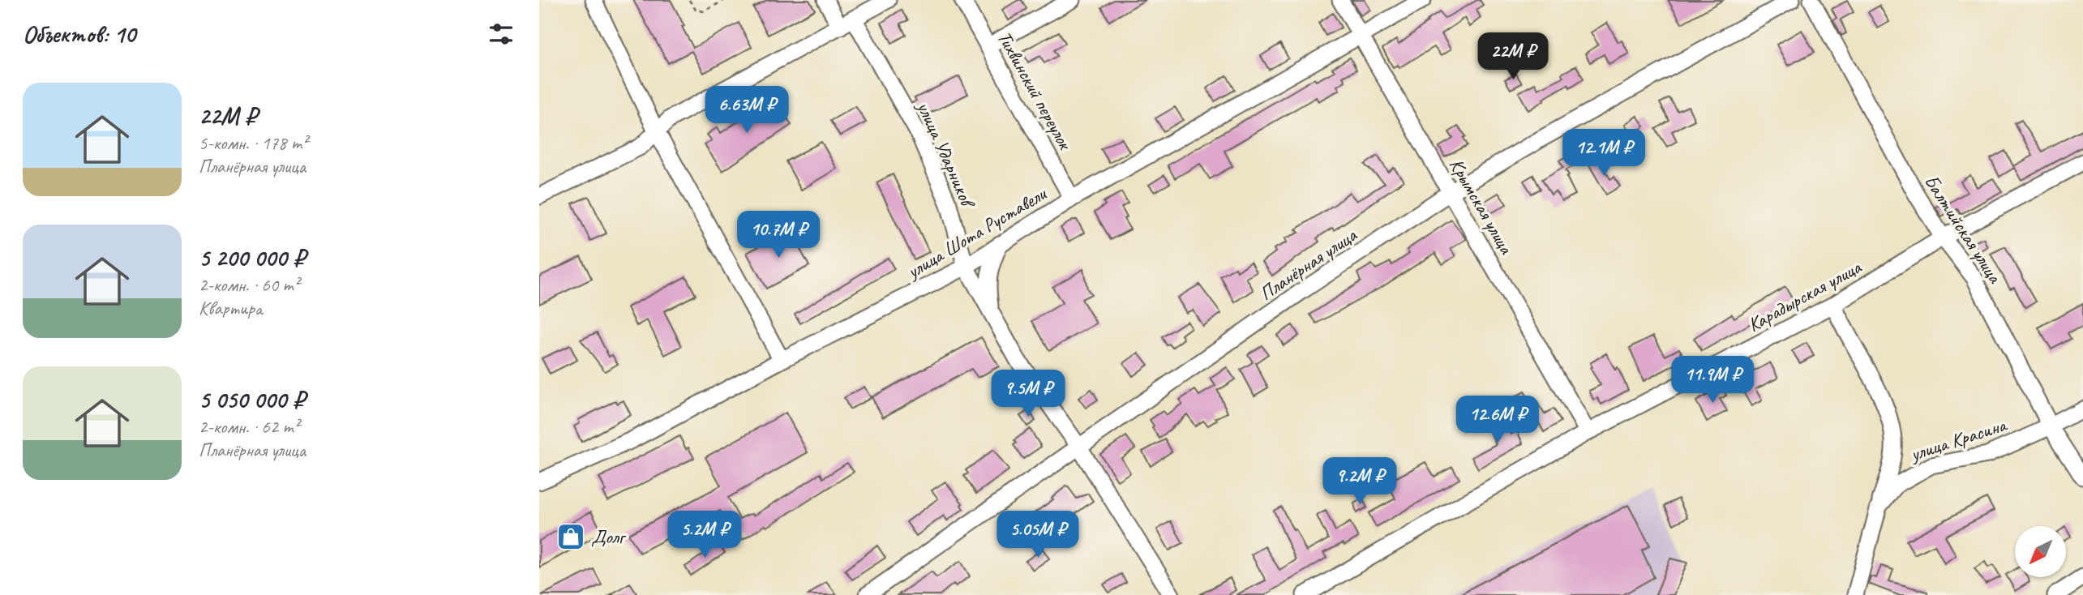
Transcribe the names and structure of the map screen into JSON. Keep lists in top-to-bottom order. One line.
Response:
{"streets":{"street":["Тихвинский переулок","улица Ударников","Крымская улица","Балтийская улица","улица Шота Руставели","Планёрная улица","Карадырская улица","улица Красина"]},"crossings":[["Тихвинский переулок","улица Шота Руставели"],["улица Ударников","улица Шота Руставели"],["улица Ударников","Планёрная улица"],["Крымская улица","улица Шота Руставели"],["Крымская улица","Планёрная улица"],["Крымская улица","Карадырская улица"],["Балтийская улица","Карадырская улица"],["Балтийская улица","улица Красина"]],"places":{"shop":["Долг"]},"north":"bottom left","page":{"heading":"Объектов: 10","price":["22M ₽","6.63M ₽","12.1M ₽","10.7M ₽","11.9M ₽","9.5M ₽","12.6M ₽","9.2M ₽","5.2M ₽","5.05M ₽"],"list":[{"name":"22M ₽","note":"5-комн. · 178 m² · Планёрная улица"},{"name":"5 200 000 ₽","note":"2-комн. · 60 m² · Квартира"},{"name":"5 050 000 ₽","note":"2-комн. · 62 m² · Планёрная улица"}]}}
